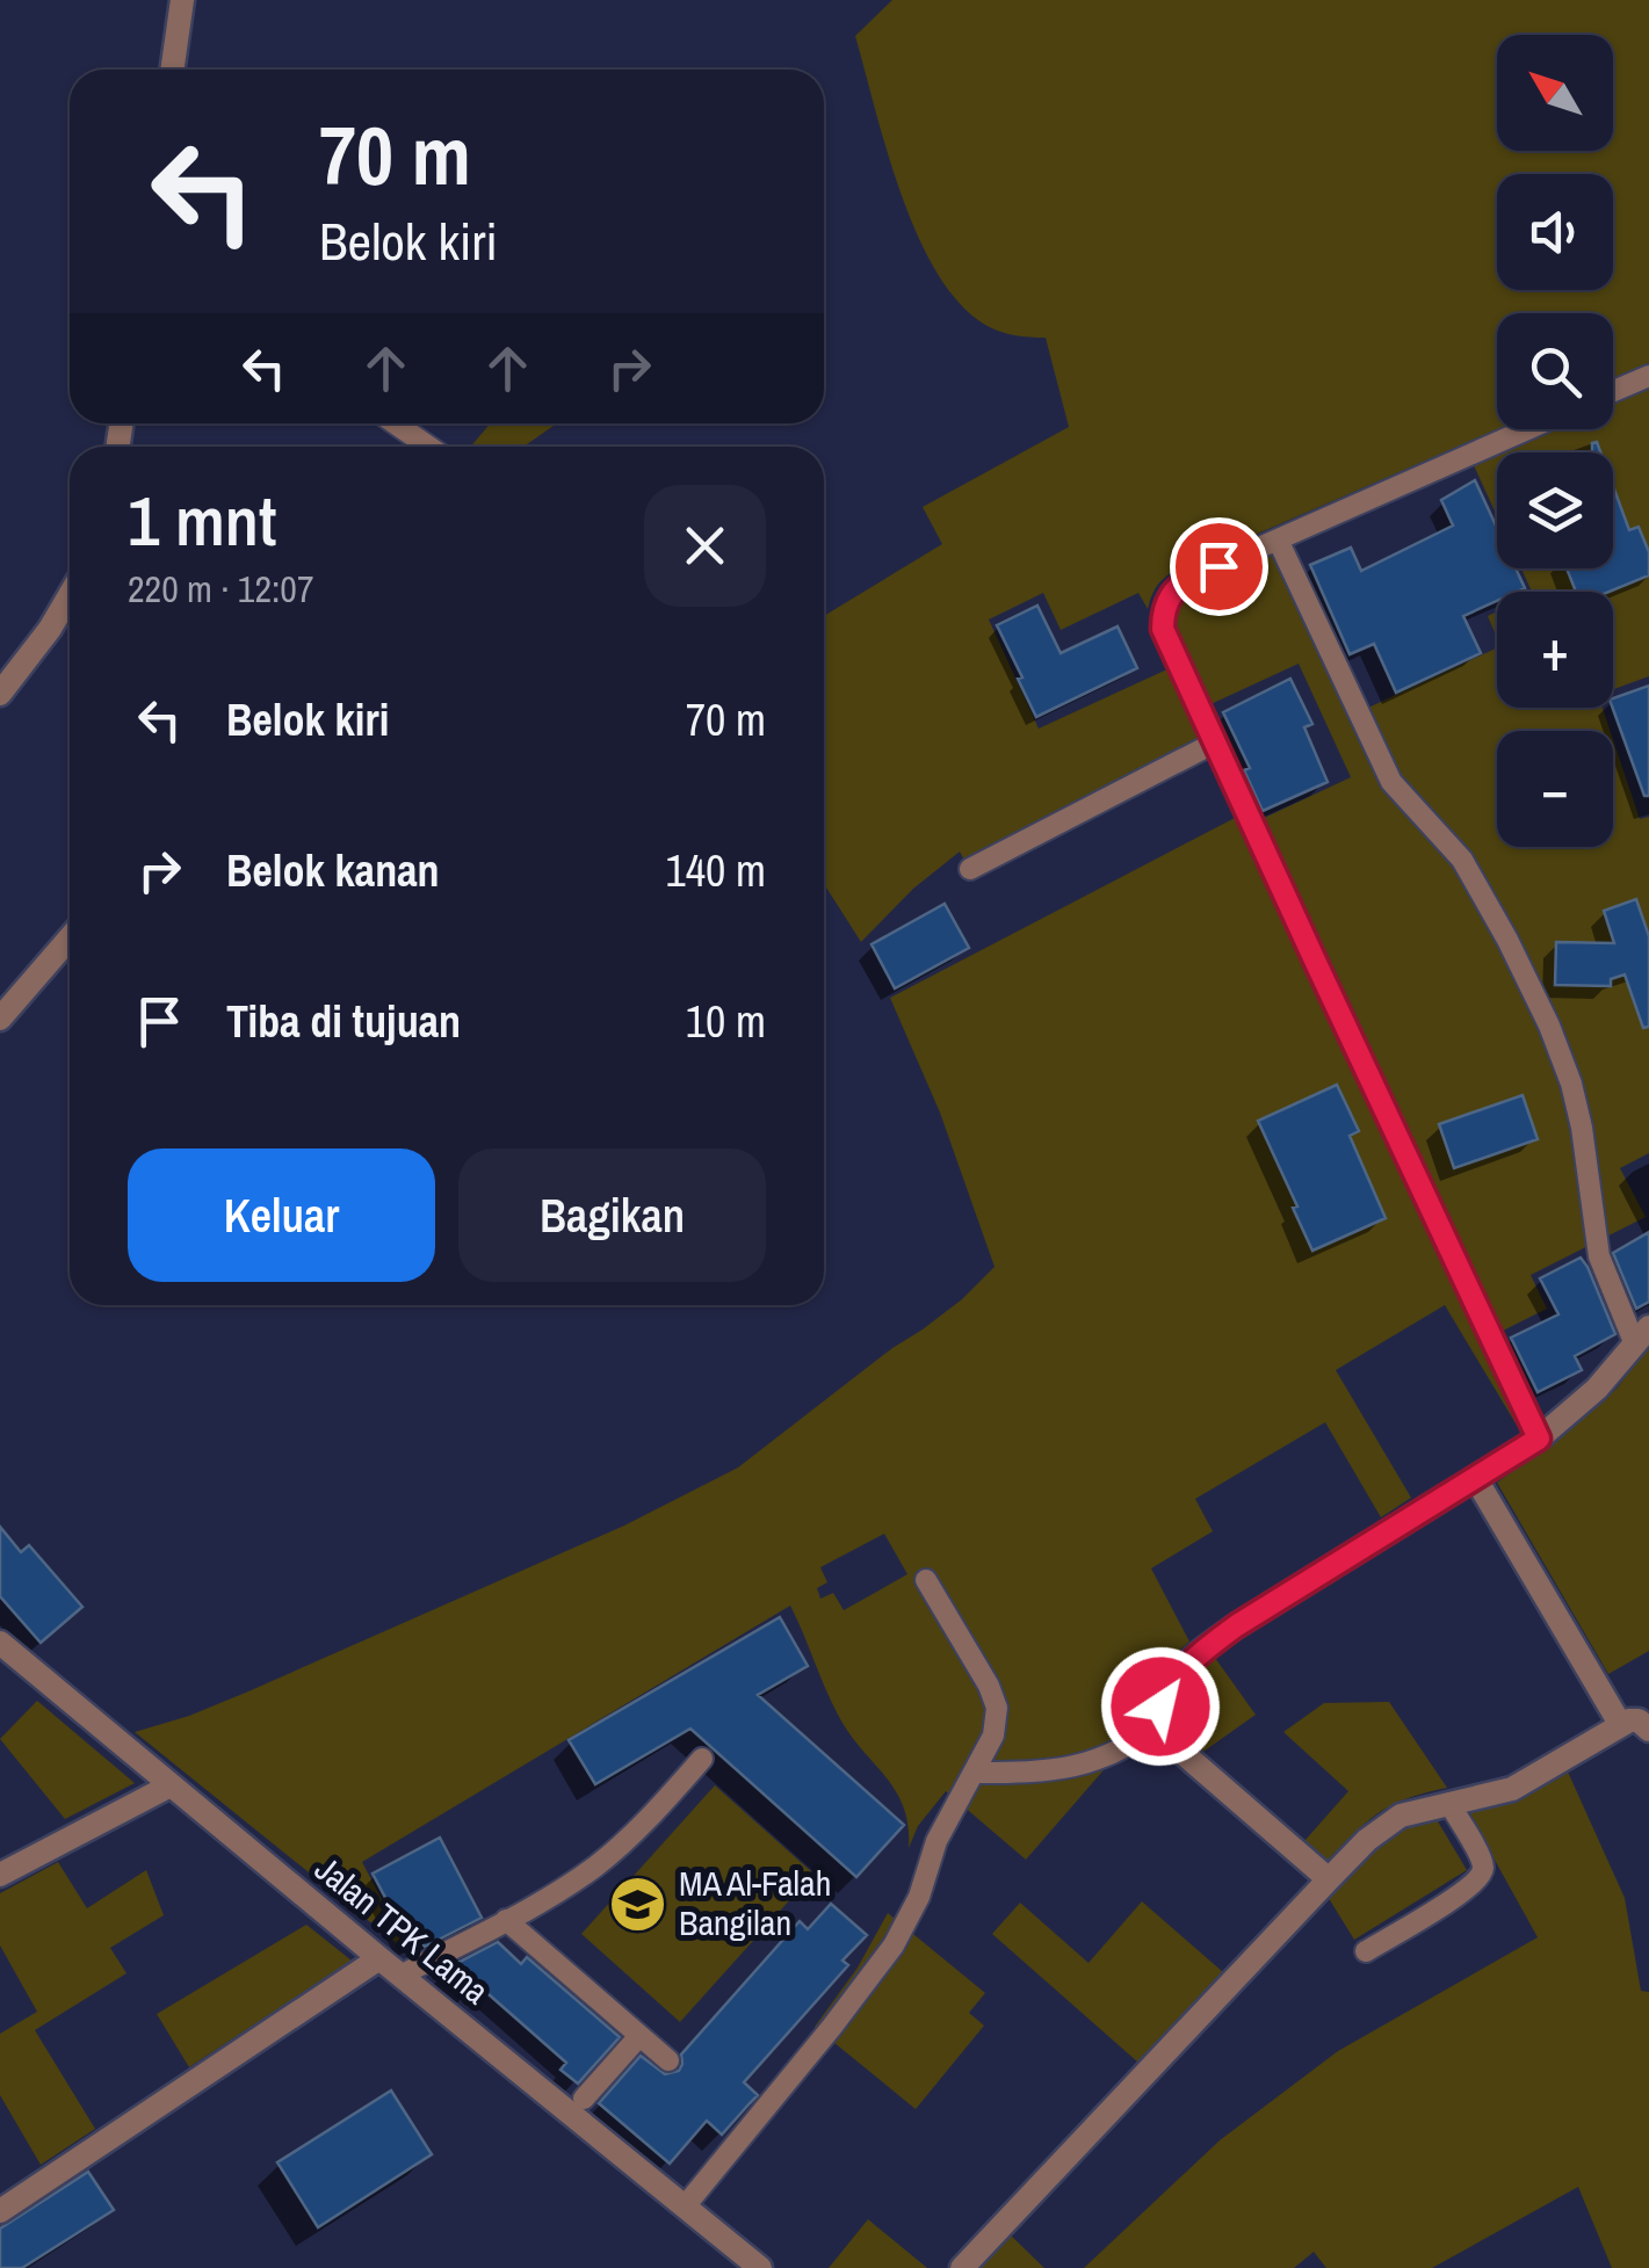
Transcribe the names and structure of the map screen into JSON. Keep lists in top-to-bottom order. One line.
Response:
{"streets":{"street":["Jalan TPK Lama"]},"places":{"school or university":["MA Al-Falah Bangilan"]},"north":"top left","page":{"map_buttons":["+","−"],"turn":["70 m","Belok kiri"],"heading":["1 mnt","220 m · 12:07"],"list":[{"name":"Belok kiri","value":"70 m"},{"name":"Belok kanan","value":"140 m"},{"name":"Tiba di tujuan","value":"10 m"}],"buttons":["Keluar","Bagikan"]}}
